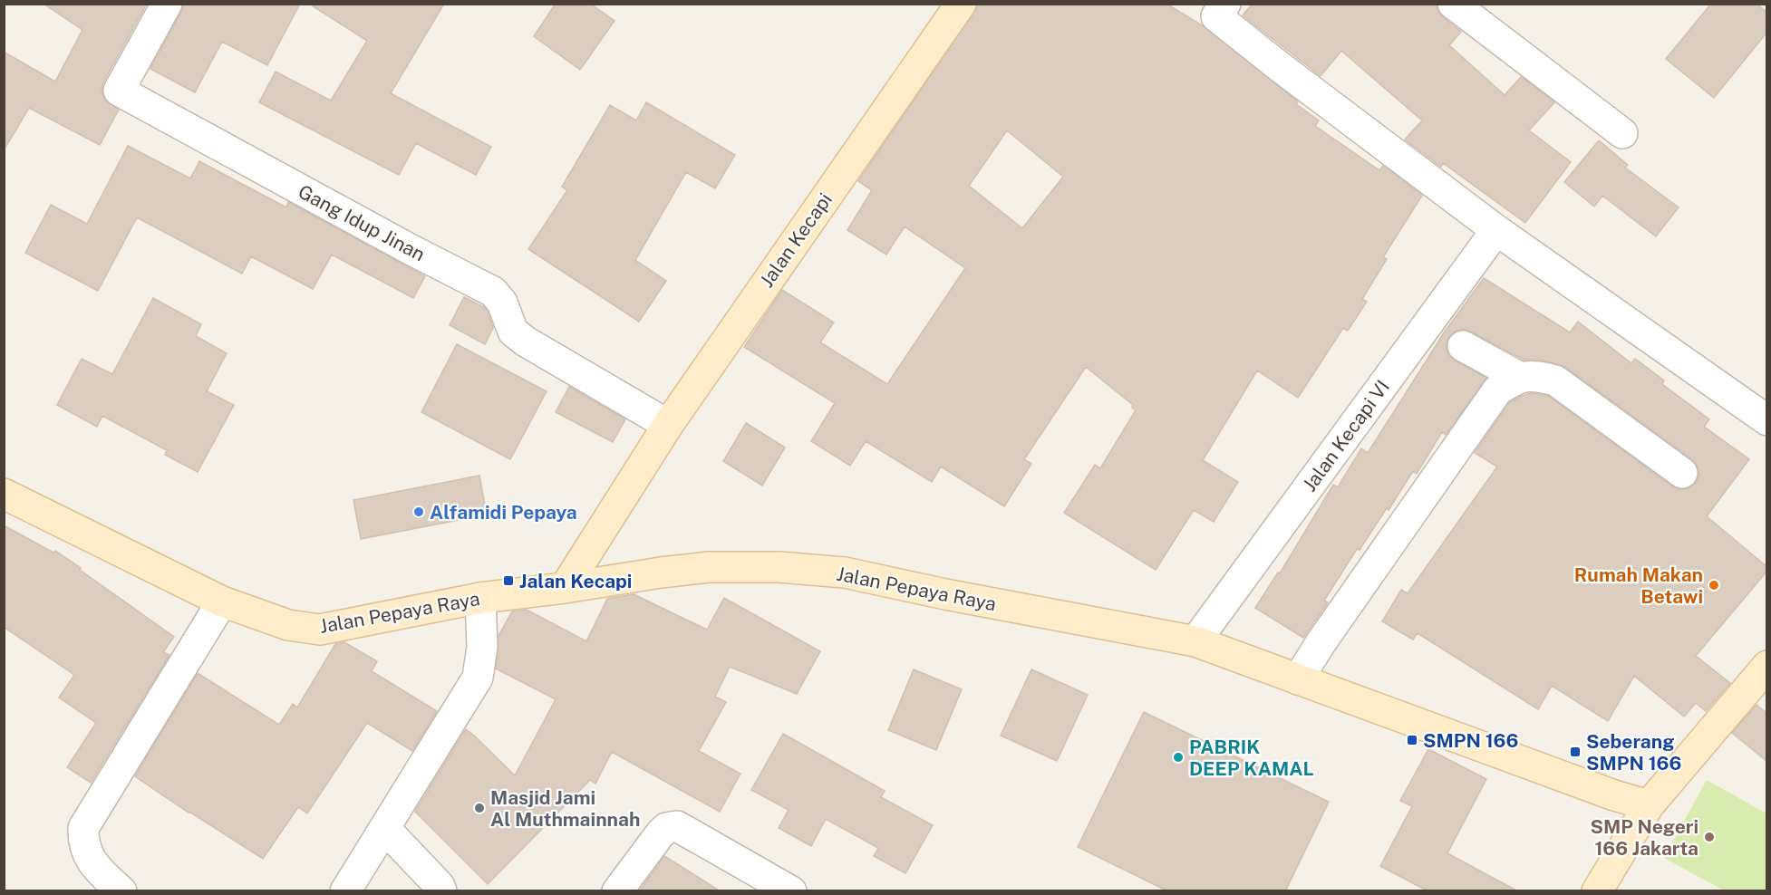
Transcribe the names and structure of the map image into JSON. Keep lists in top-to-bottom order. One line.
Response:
{"streets":{"street":["Gang Idup Jinan","Jalan Kecapi","Jalan Kecapi VI","Jalan Pepaya Raya"]},"crossings":[["Gang Idup Jinan","Jalan Kecapi"],["Jalan Kecapi","Jalan Pepaya Raya"],["Jalan Kecapi VI","Jalan Pepaya Raya"]],"places":{"other":["Alfamidi Pepaya","Rumah Makan Betawi","PABRIK DEEP KAMAL","Masjid Jami Al Muthmainnah","SMP Negeri 166 Jakarta"],"transit":["Jalan Kecapi","SMPN 166","Seberang SMPN 166"]}}
